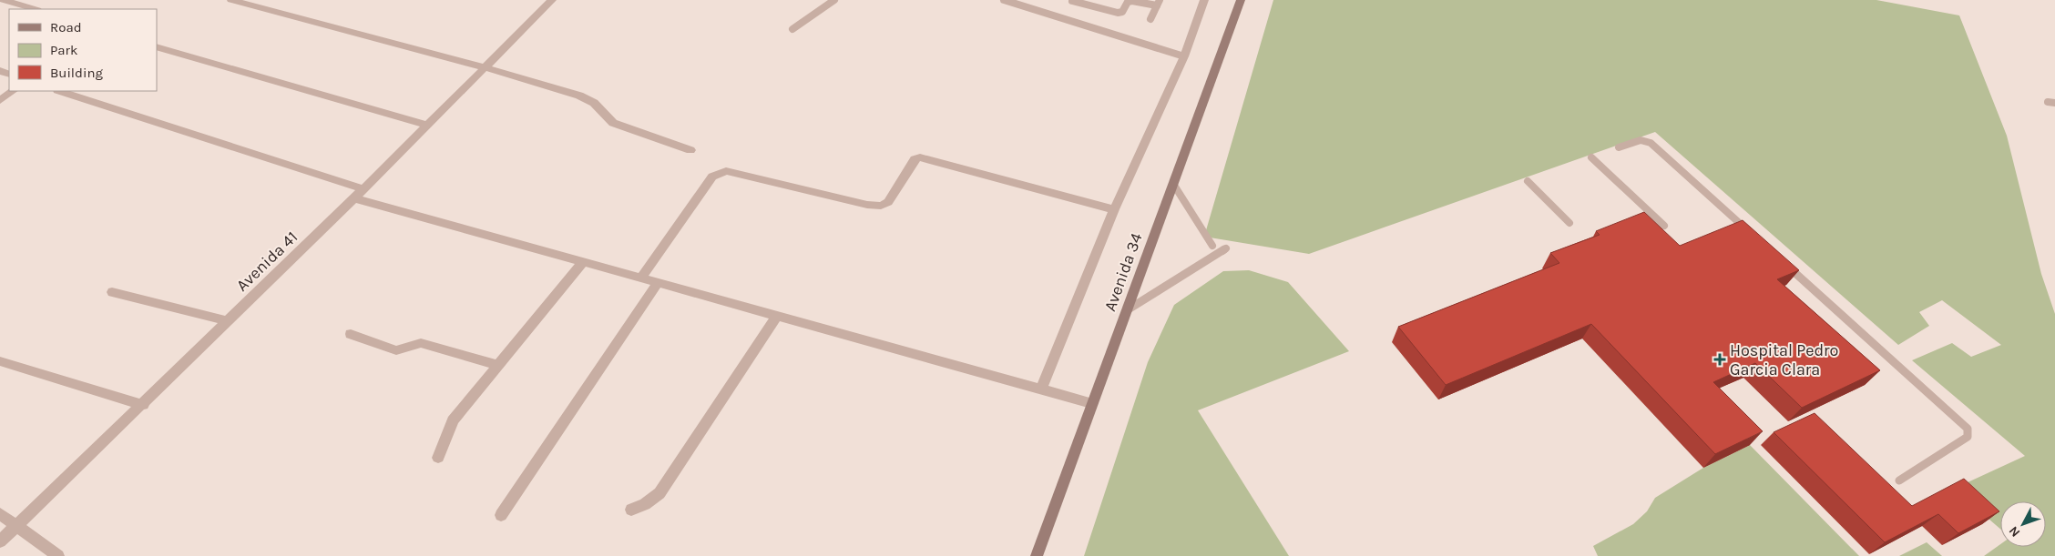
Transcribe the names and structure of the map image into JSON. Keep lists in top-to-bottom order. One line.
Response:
{"streets":{"street":["Avenida 41","Avenida 34"]},"places":{"health":["Hospital Pedro Garcia Clara"]},"legend":["Road","Park","Building"],"north":"bottom left"}
